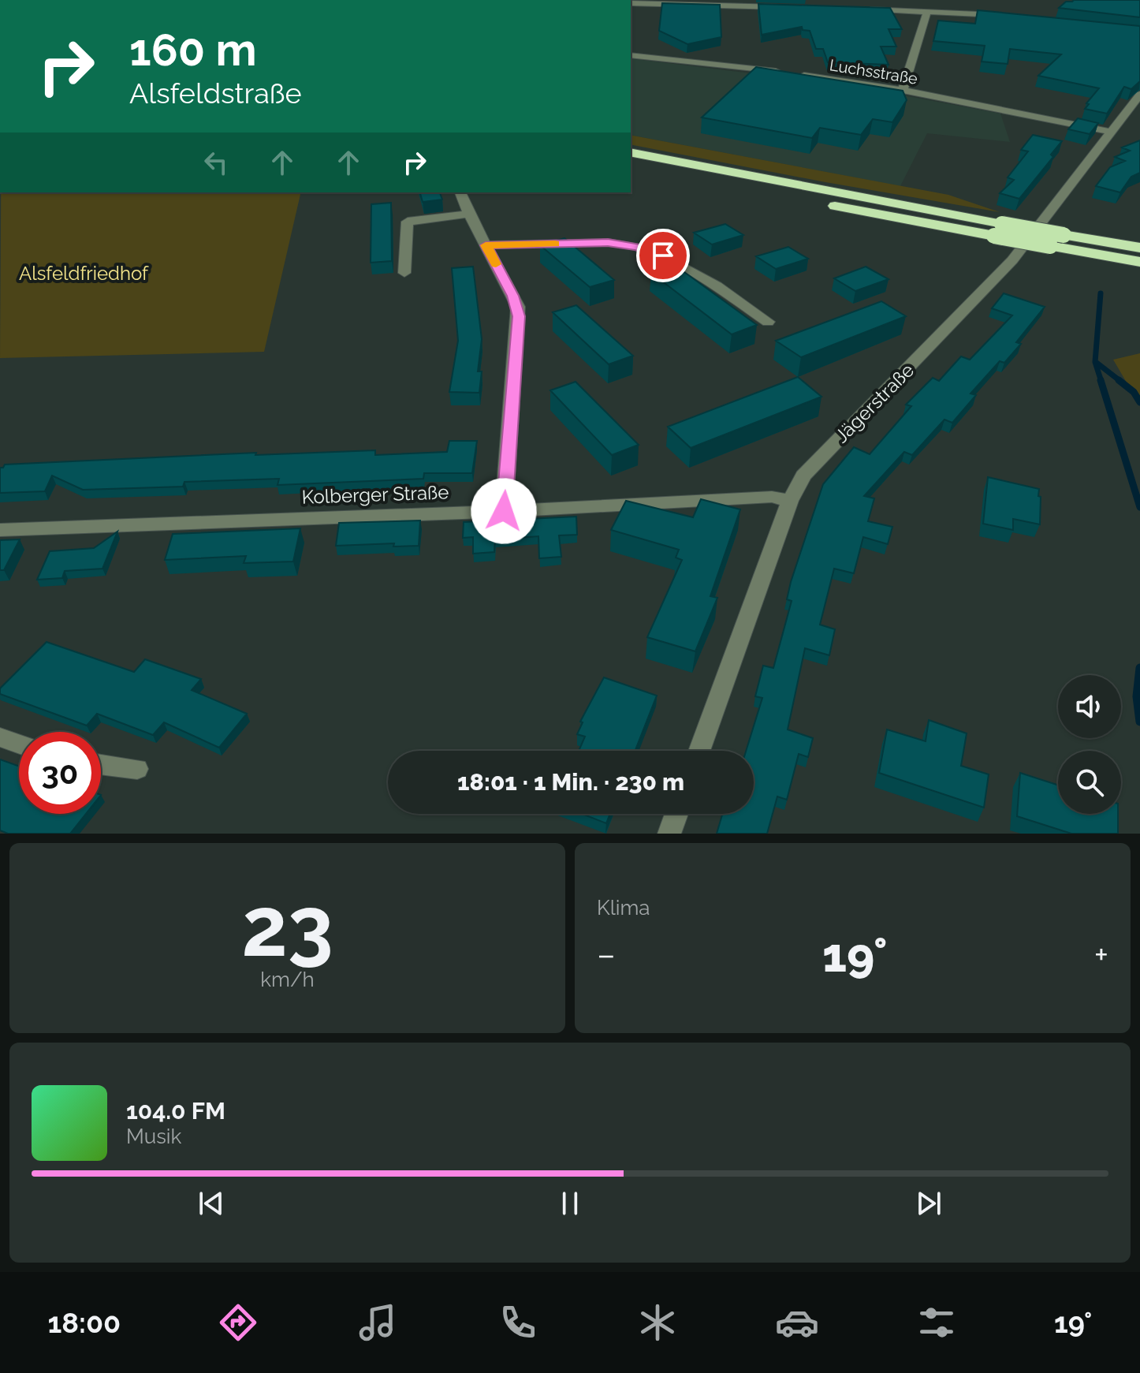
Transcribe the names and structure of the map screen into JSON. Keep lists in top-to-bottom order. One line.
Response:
{"streets":{"street":["Luchsstraße","Jägerstraße","Kolberger Straße"]},"crossings":[["Luchsstraße","Jägerstraße"],["Jägerstraße","Kolberger Straße"]],"parks":["Alsfeldfriedhof"],"page":{"turn":["160 m","Alsfeldstraße"],"limit":"30","trip":"18:01 · 1 Min. · 230 m","tile":[["23","km/h"],"Klima"],"heat":["−","19°","+"],"song":["104.0 FM","Musik"],"tabs":["18:00","19°"]}}
